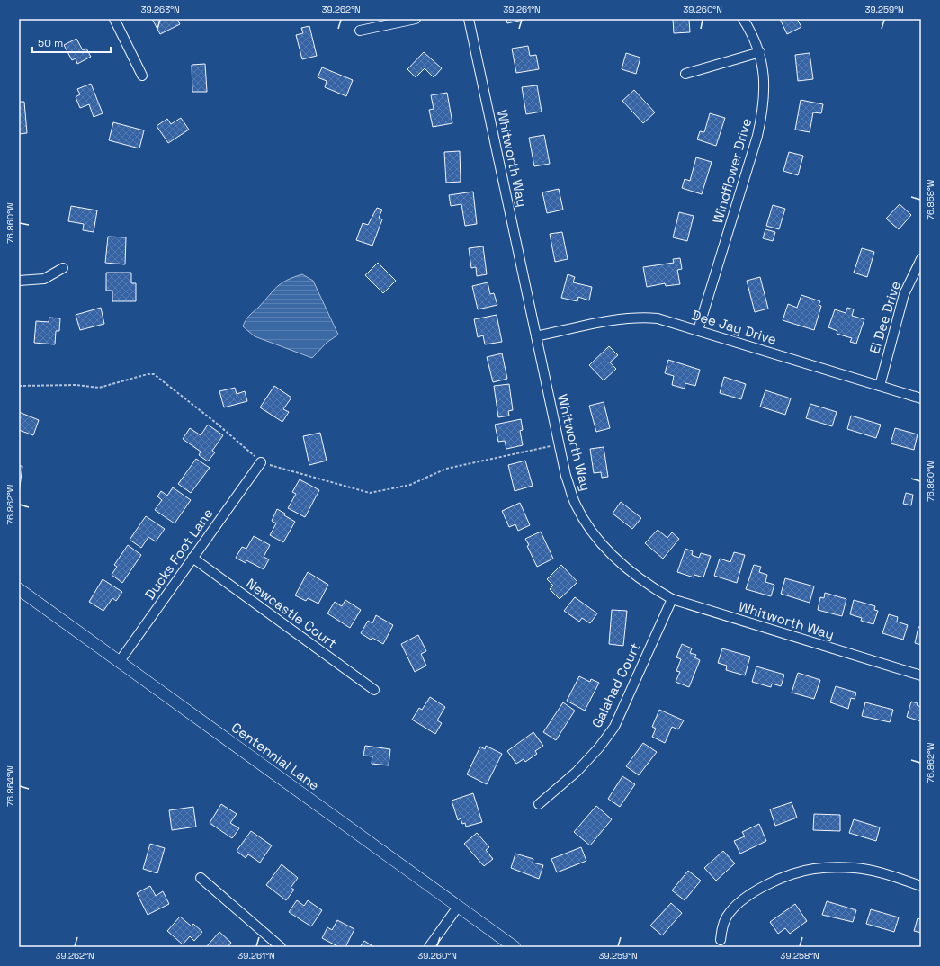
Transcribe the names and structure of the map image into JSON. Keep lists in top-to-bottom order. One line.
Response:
{"streets":{"street":["Whitworth Way","Windflower Drive","El Dee Drive","Dee Jay Drive","Ducks Foot Lane","Newcastle Court","Galahad Court","Centennial Lane"]},"crossings":[["Whitworth Way","Dee Jay Drive"],["Whitworth Way","Galahad Court"],["Windflower Drive","Dee Jay Drive"],["El Dee Drive","Dee Jay Drive"],["Ducks Foot Lane","Newcastle Court"],["Ducks Foot Lane","Centennial Lane"]],"scale_bar":"50 m","coordinates":["39.263°N","39.262°N","39.261°N","39.260°N","39.259°N","76.858°W","76.860°W","76.862°W","76.864°W","39.258°N"]}
